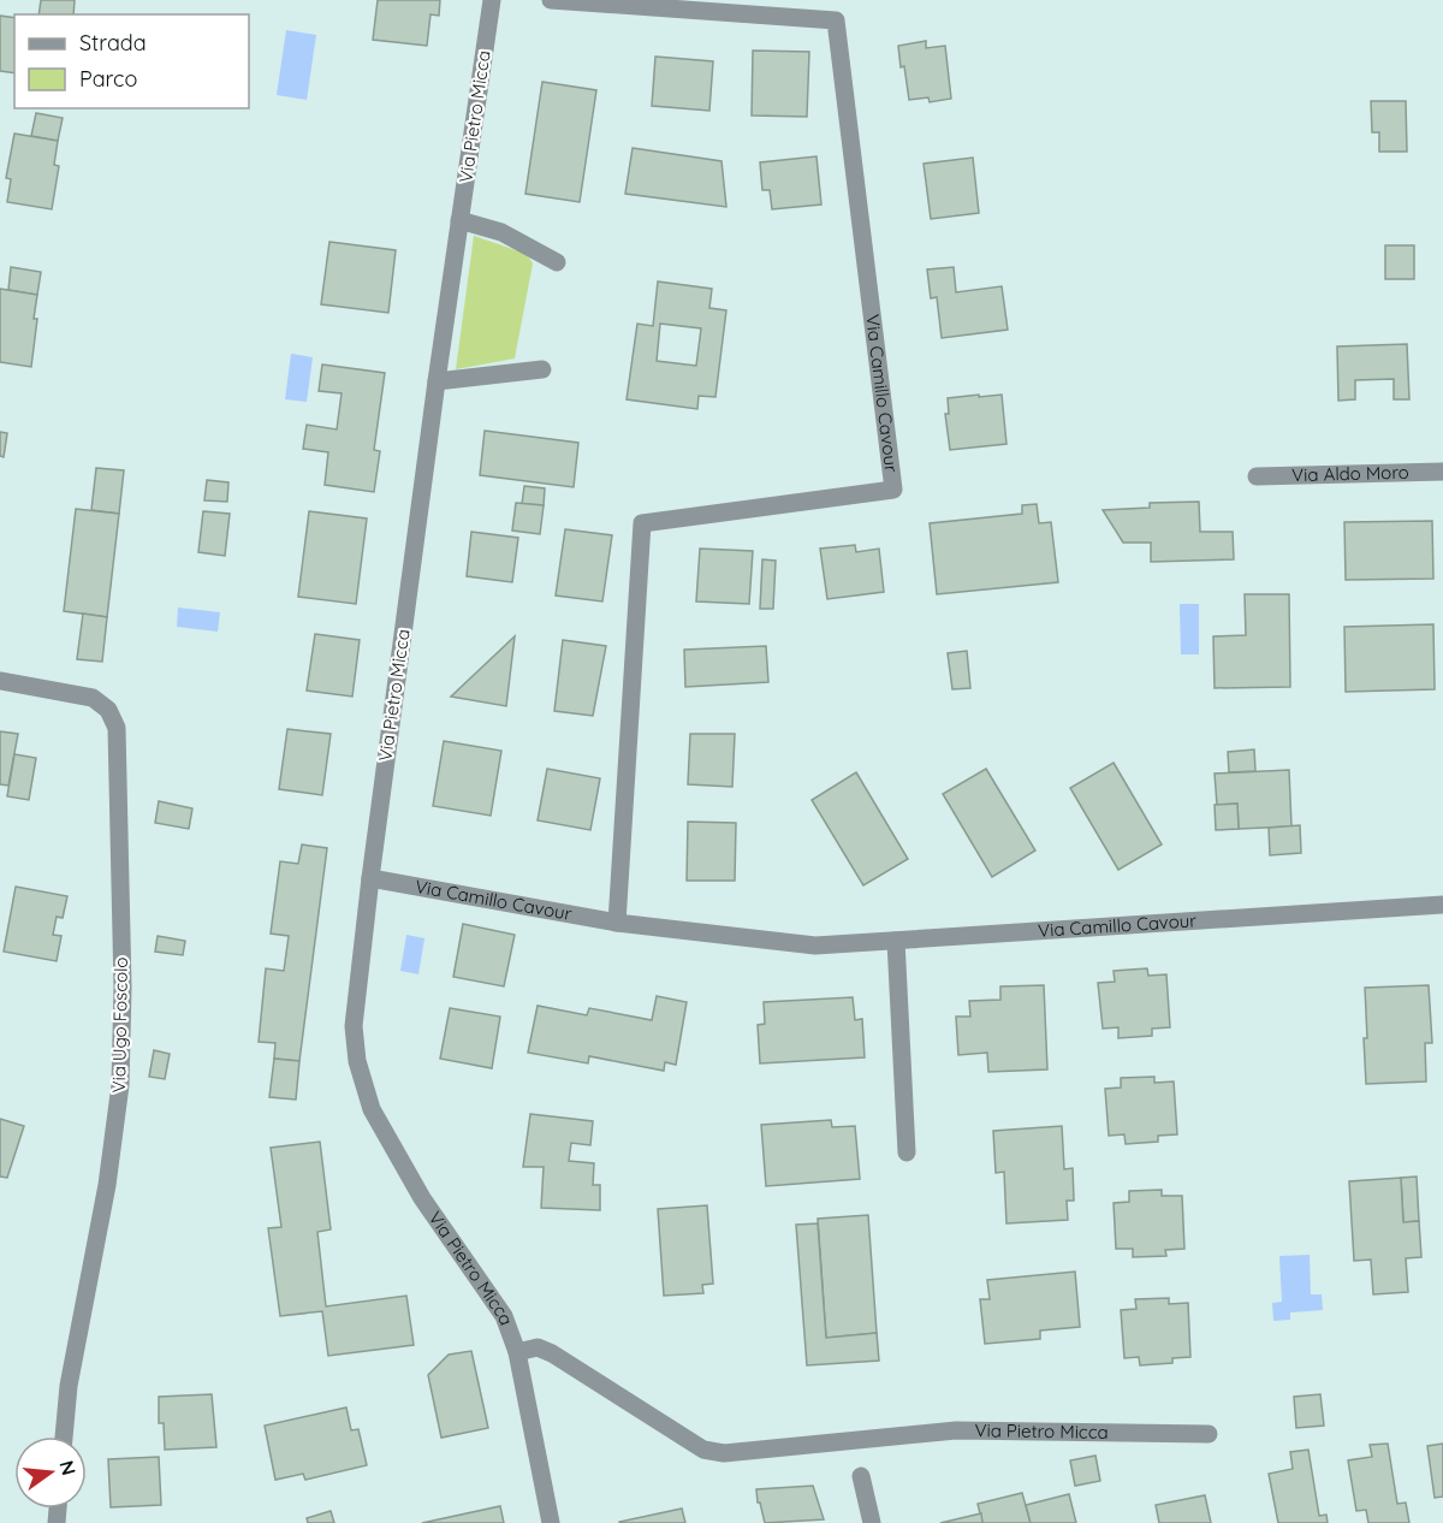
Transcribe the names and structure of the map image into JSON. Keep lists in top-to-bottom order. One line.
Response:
{"streets":{"street":["Via Pietro Micca","Via Camillo Cavour","Via Aldo Moro","Via Ugo Foscolo"]},"crossings":[["Via Pietro Micca","Via Camillo Cavour"]],"legend":["Strada","Parco"],"north":"right"}
